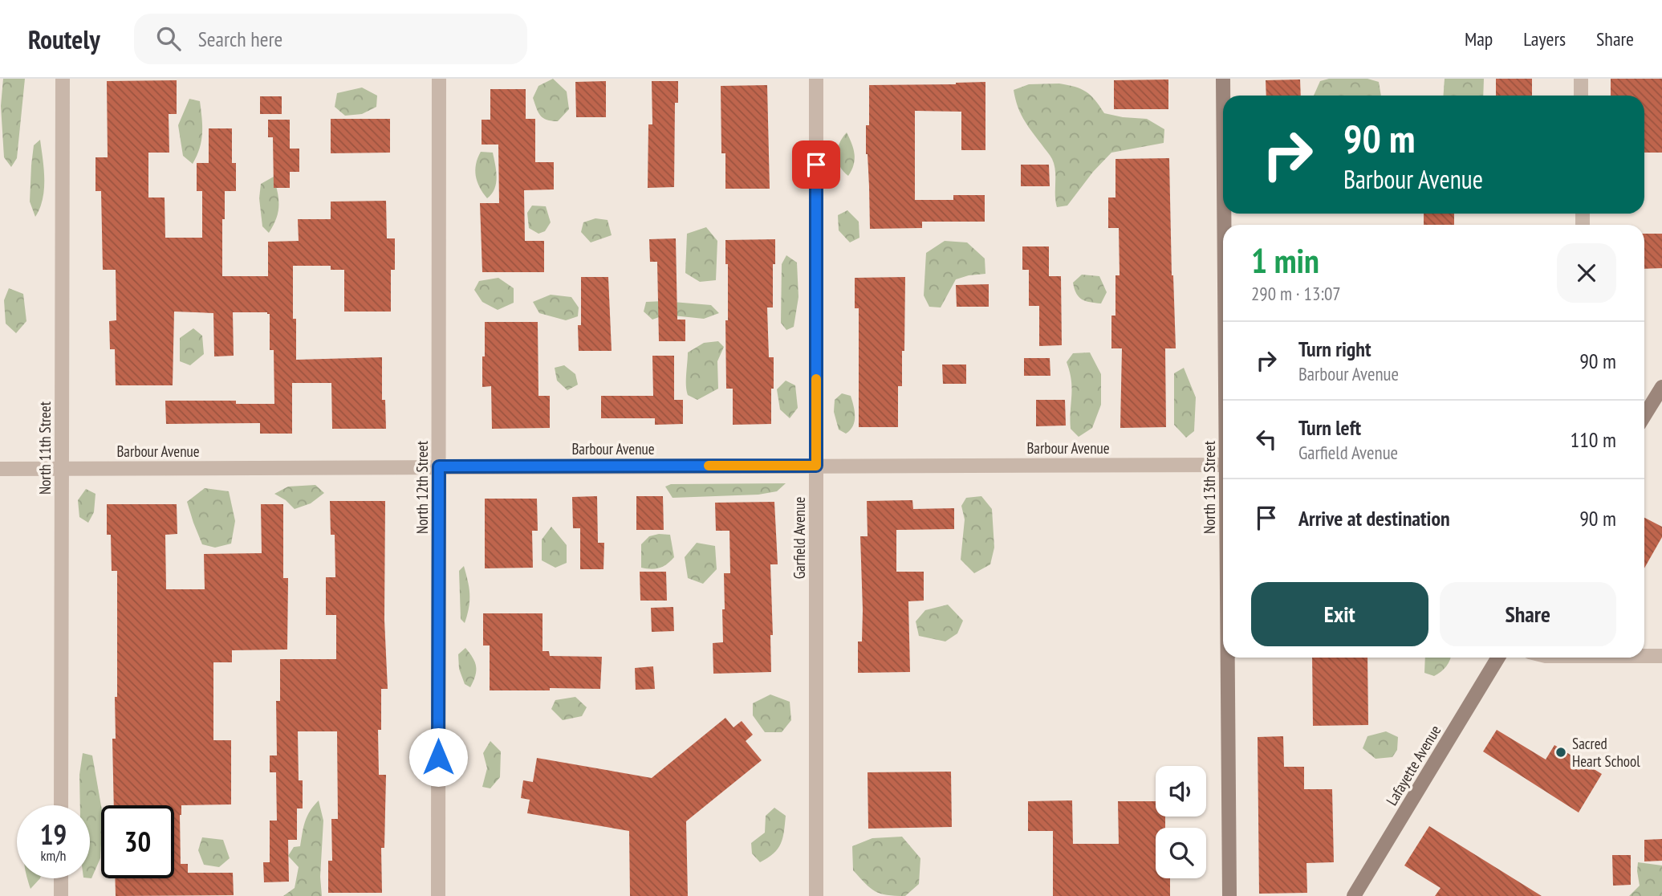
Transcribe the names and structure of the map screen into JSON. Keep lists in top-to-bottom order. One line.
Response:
{"streets":{"street":["North 11th Street","Barbour Avenue","North 12th Street","North 13th Street","Garfield Avenue","Lafayette Avenue"]},"crossings":[["North 11th Street","Barbour Avenue"],["Barbour Avenue","North 12th Street"],["Barbour Avenue","Garfield Avenue"]],"places":["Sacred Heart School"],"page":{"header":"Routely","search":"Search here","nav":["Map","Layers","Share"],"turn":["90 m","Barbour Avenue"],"heading":["1 min","290 m · 13:07"],"list":[{"name":"Turn right","note":"Barbour Avenue","value":"90 m"},{"name":"Turn left","note":"Garfield Avenue","value":"110 m"},{"name":"Arrive at destination","value":"90 m"}],"buttons":["Exit","Share"],"speed":"19 km/h","limit":"30"}}
